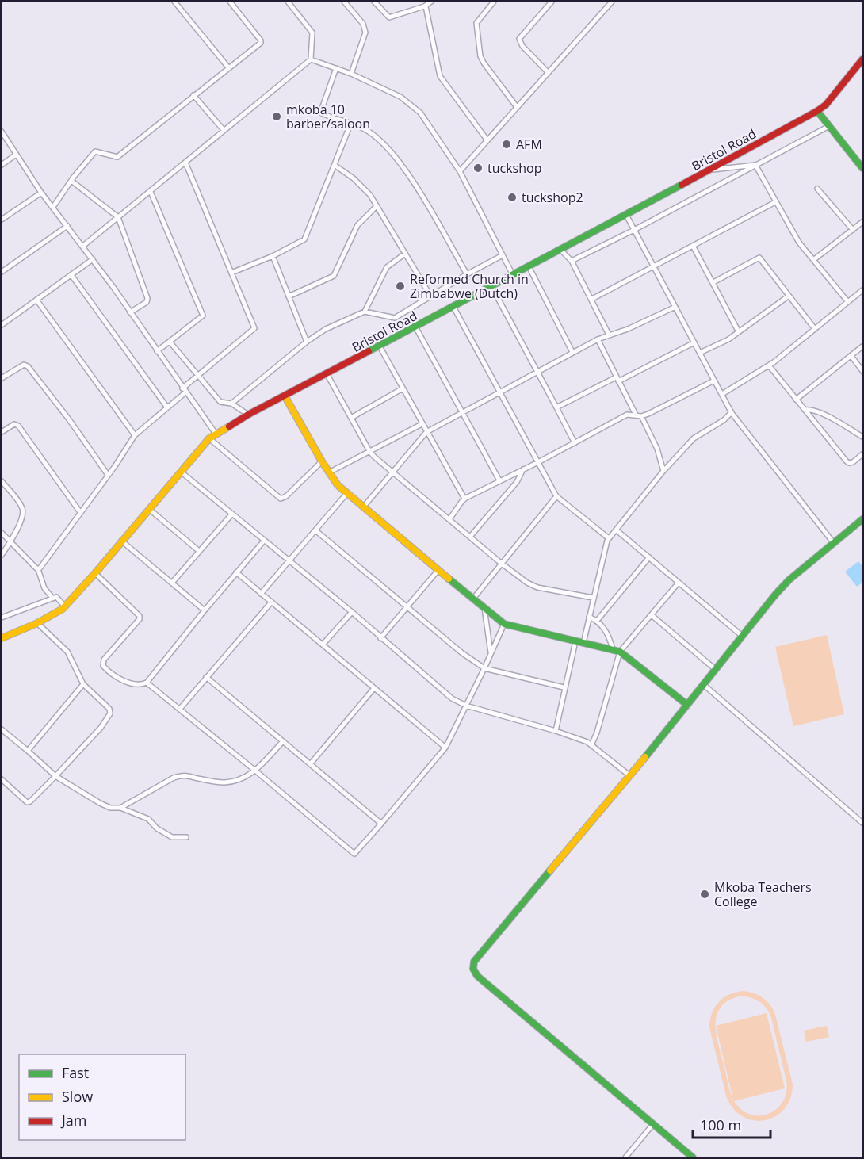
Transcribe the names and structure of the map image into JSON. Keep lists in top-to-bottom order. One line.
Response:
{"streets":{"street":["Bristol Road"]},"places":["mkoba 10 barber/saloon","AFM","tuckshop","tuckshop2","Reformed Church in Zimbabwe (Dutch)","Mkoba Teachers College"],"legend":["Fast","Slow","Jam"],"scale_bar":"100 m"}
